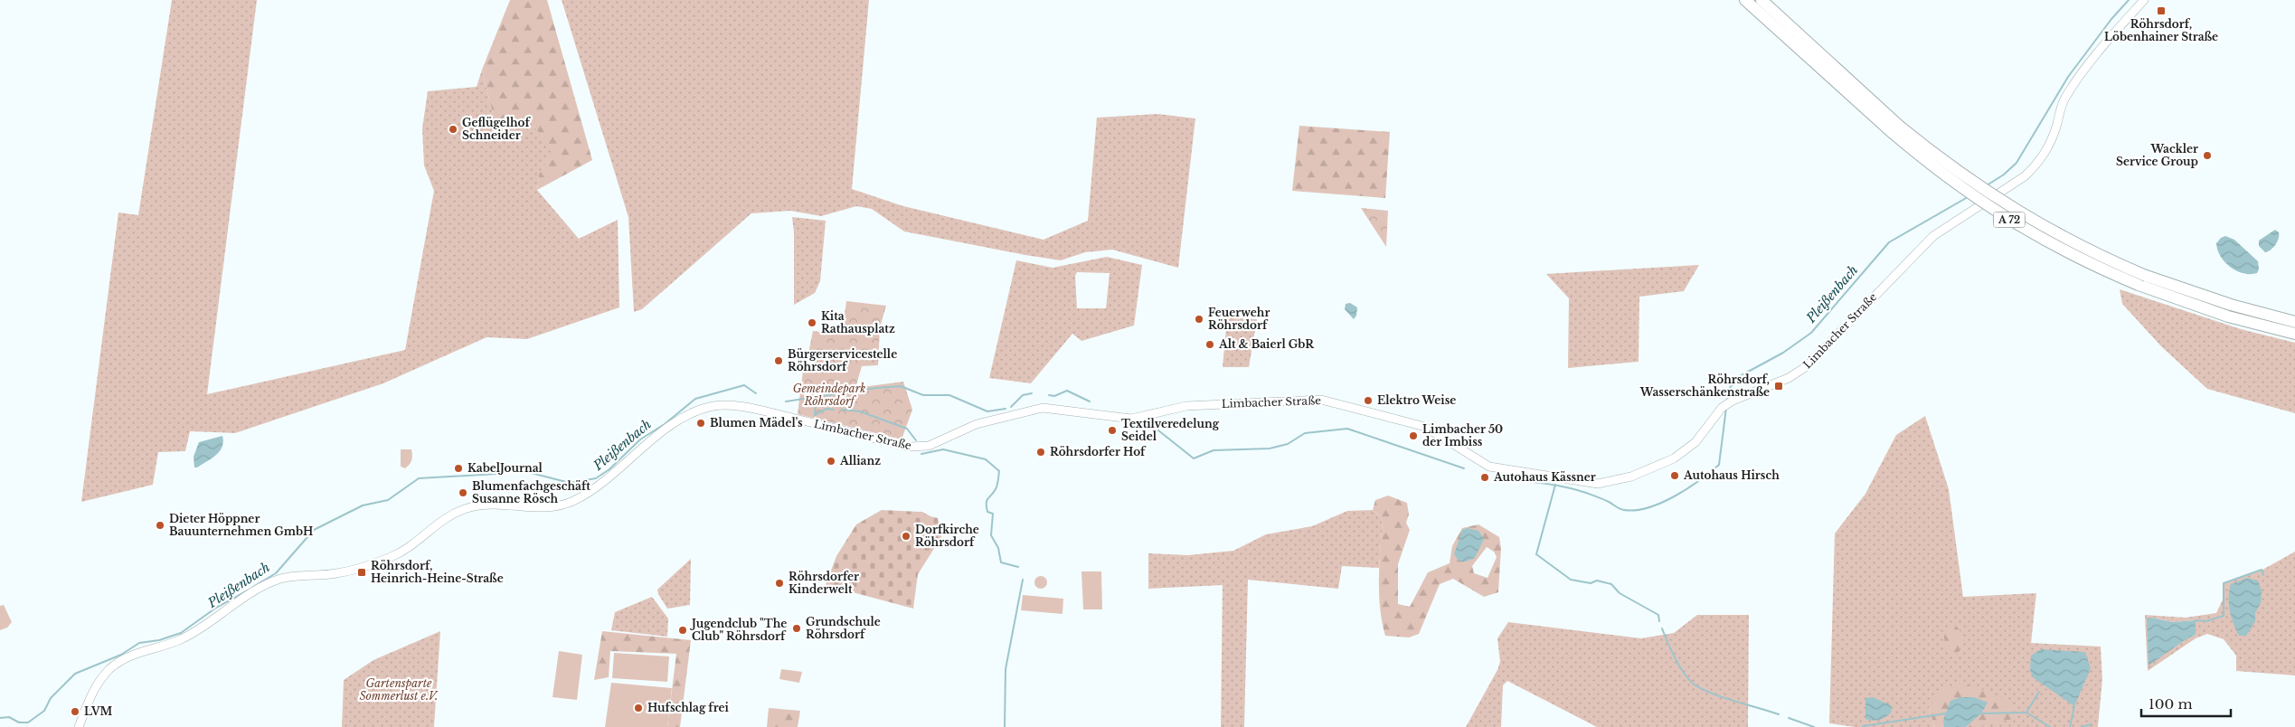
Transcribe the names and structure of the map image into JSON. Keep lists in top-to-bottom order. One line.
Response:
{"streets":{"highway":["A 72"],"street":["Limbacher Straße"]},"water":["Pleißenbach"],"parks":["Gemeindepark Röhrsdorf","Gartensparte Sommerlust e.V."],"places":{"transit":["Röhrsdorf, Löbenhainer Straße","Röhrsdorf, Wasserschänkenstraße","Röhrsdorf, Heinrich-Heine-Straße"],"other":["Geflügelhof Schneider","Wackler Service Group","Feuerwehr Röhrsdorf","Kita Rathausplatz","Alt & Baierl GbR","Bürgerservicestelle Röhrsdorf","Elektro Weise","Blumen Mädel's","Textilveredelung Seidel","Limbacher 50 der Imbiss","Röhrsdorfer Hof","Allianz","KabelJournal","Autohaus Hirsch","Autohaus Kässner","Blumenfachgeschäft Susanne Rösch","Dieter Höppner Bauunternehmen GmbH","Dorfkirche Röhrsdorf","Röhrsdorfer Kinderwelt","Grundschule Röhrsdorf","Jugendclub \"The Club\" Röhrsdorf","Hufschlag frei","LVM"]},"scale_bar":"100 m"}
